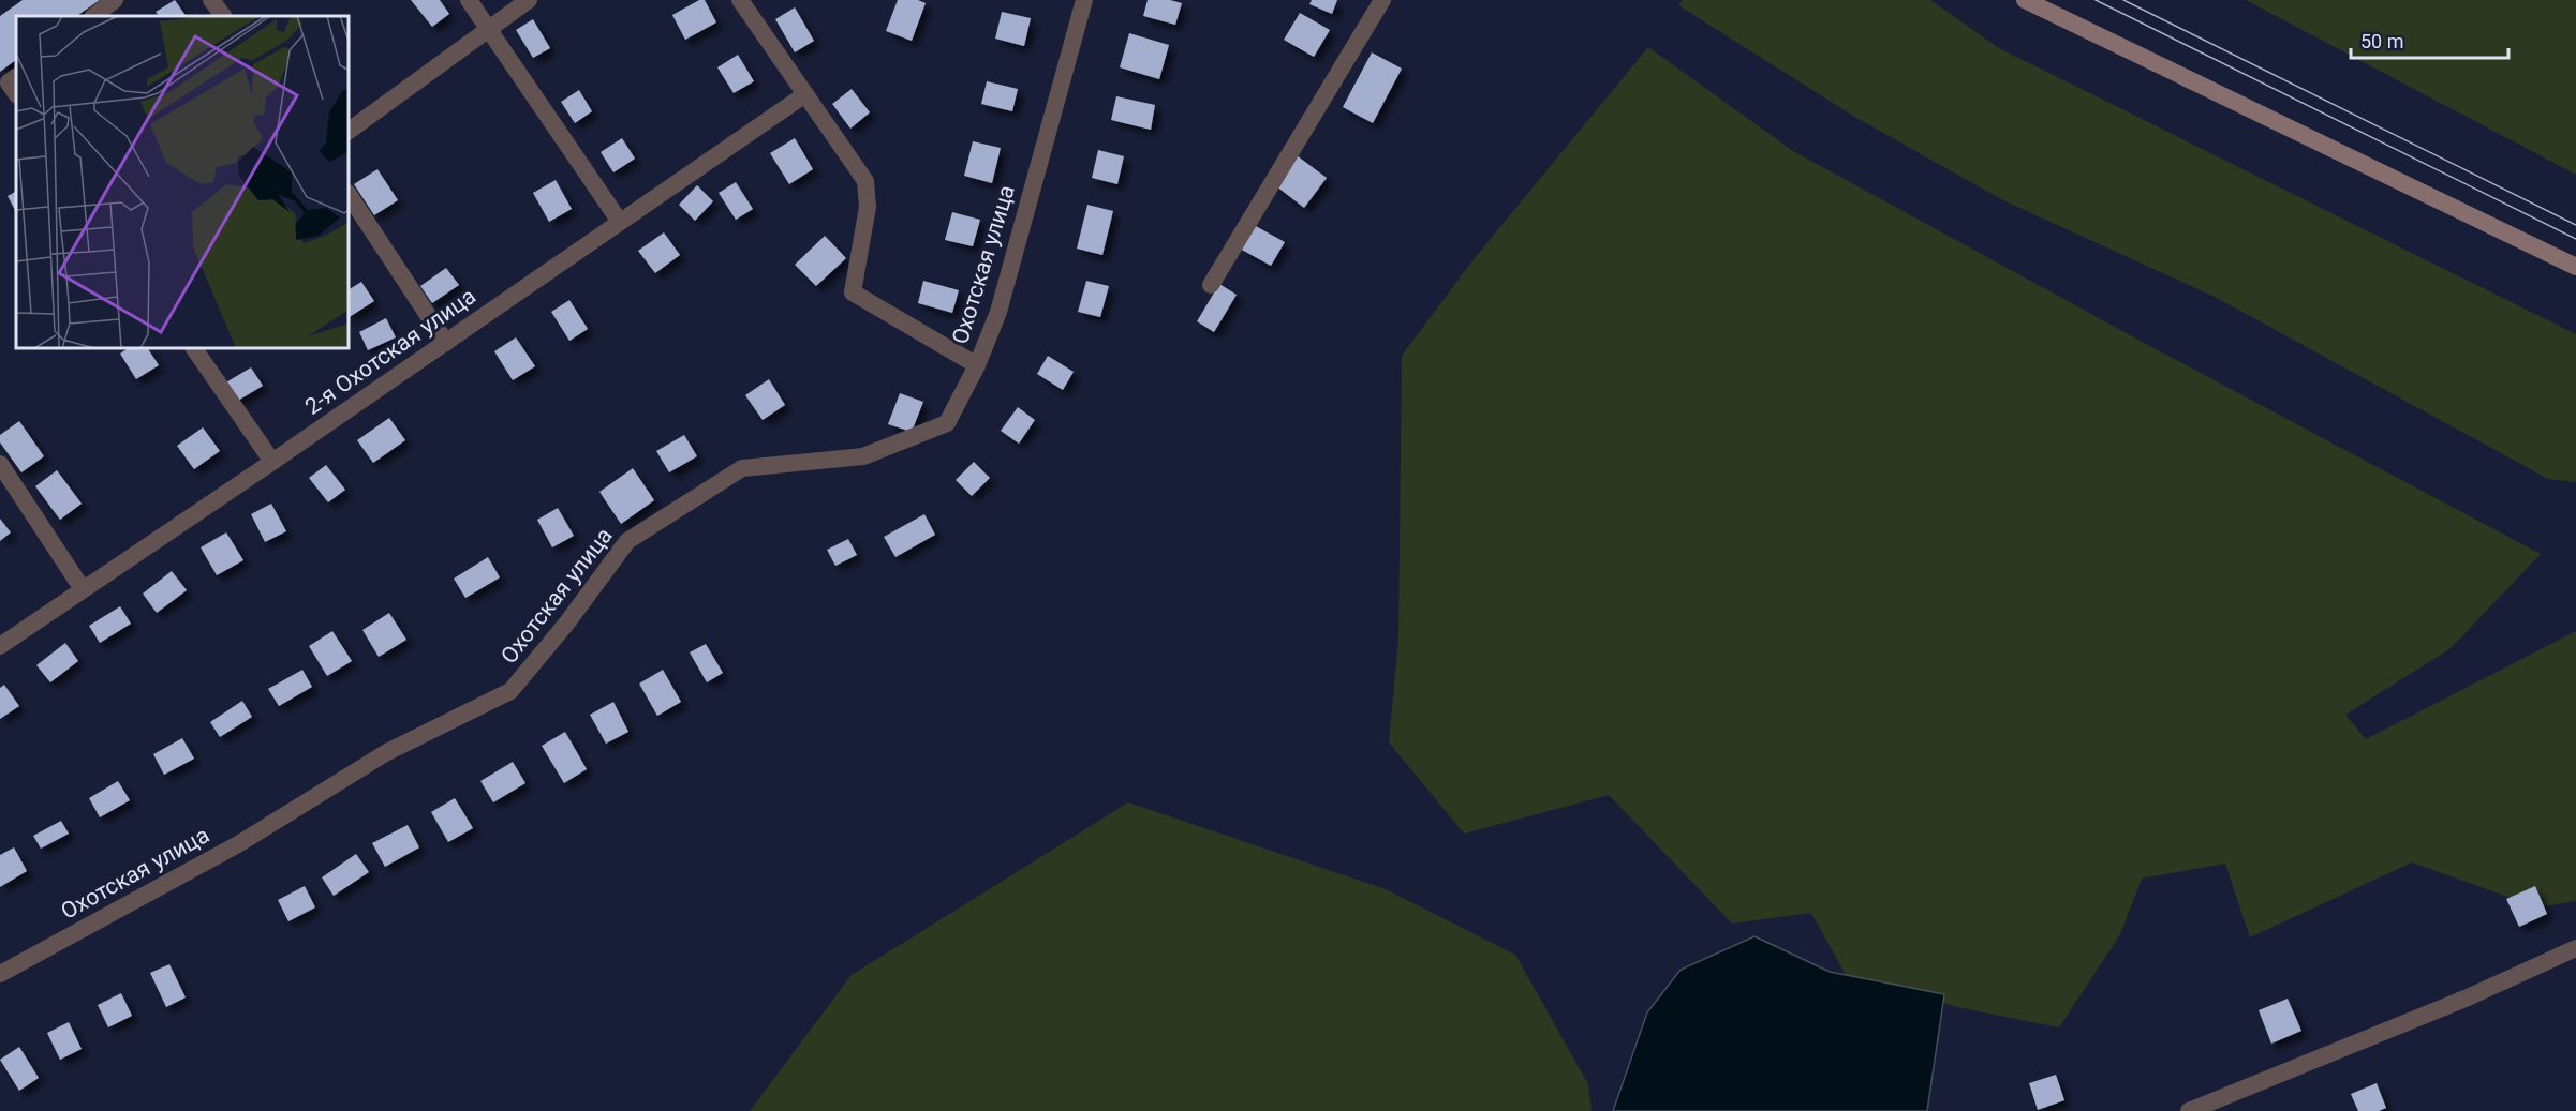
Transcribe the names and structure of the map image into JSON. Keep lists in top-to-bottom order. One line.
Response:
{"streets":{"street":["Охотская улица","2-я Охотская улица"]},"scale_bar":"50 m"}
